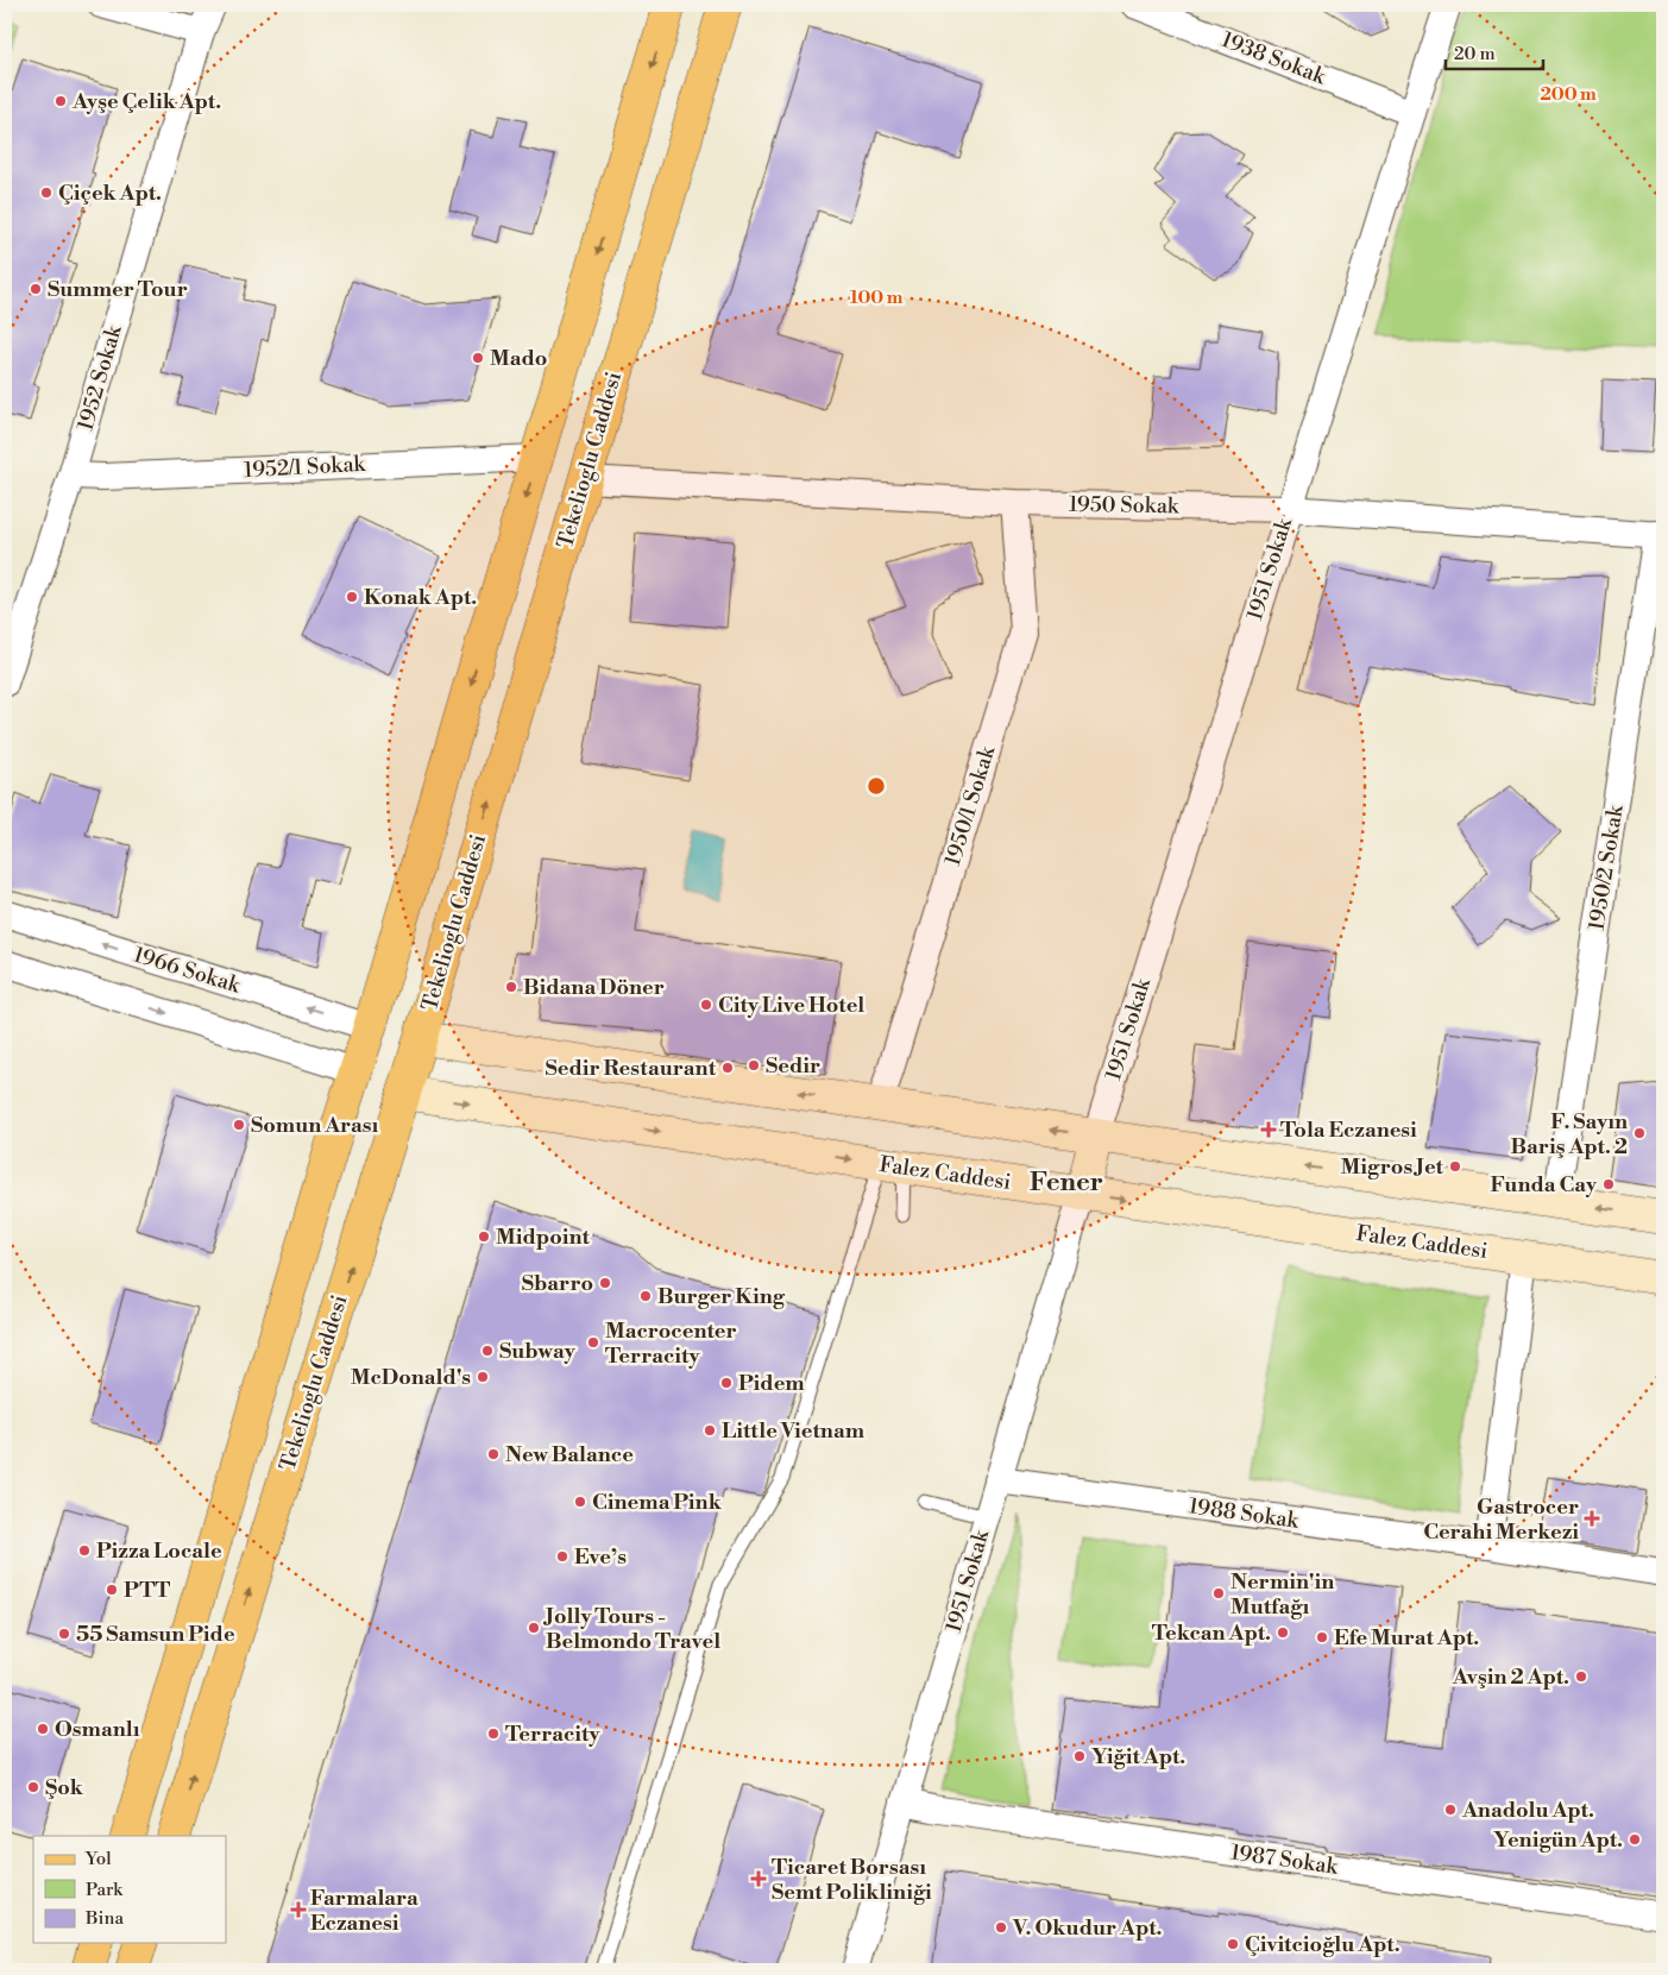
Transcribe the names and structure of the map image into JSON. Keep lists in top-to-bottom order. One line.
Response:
{"streets":{"main road":["Tekelioglu Caddesi"],"street":["1938 Sokak","1952 Sokak","1952/1 Sokak","1950 Sokak","1951 Sokak","1950/1 Sokak","1950/2 Sokak","1966 Sokak","Falez Caddesi","1988 Sokak","1987 Sokak"]},"crossings":[["1938 Sokak","1951 Sokak"],["1952 Sokak","1952/1 Sokak"],["Tekelioglu Caddesi","1950 Sokak"],["Tekelioglu Caddesi","Falez Caddesi"],["1950 Sokak","1951 Sokak"],["1950 Sokak","1950/1 Sokak"],["1950 Sokak","1950/2 Sokak"],["1951 Sokak","Falez Caddesi"],["1951 Sokak","1988 Sokak"],["1951 Sokak","1987 Sokak"]],"districts":["Fener"],"places":{"other":["Ayşe Çelik Apt.","Çiçek Apt.","Summer Tour","Mado","Konak Apt.","Bidana Döner","City Live Hotel","Sedir","Sedir Restaurant","Somun Arası","F. Sayın Bariş Apt. 2","Migros Jet","Funda Cay","Midpoint","Sbarro","Burger King","Macrocenter Terracity","Subway","McDonald's","Pidem","Little Vietnam","New Balance","Cinema Pink","Pizza Locale","Eve’s","PTT","Nermin'in Mutfağı","Jolly Tours - Belmondo Travel","Tekcan Apt.","55 Samsun Pide","Efe Murat Apt.","Avşin 2 Apt.","Osmanlı","Terracity","Yiğit Apt.","Şok","Anadolu Apt.","Yenigün Apt.","V. Okudur Apt.","Çivitcioğlu Apt."],"health":["Tola Eczanesi","Gastrocer Cerahi Merkezi","Ticaret Borsası Semt Polikliniği","Farmalara Eczanesi"]},"legend":["Yol","Park","Bina"],"scale_bar":"20 m","rings":["200 m","100 m"]}
